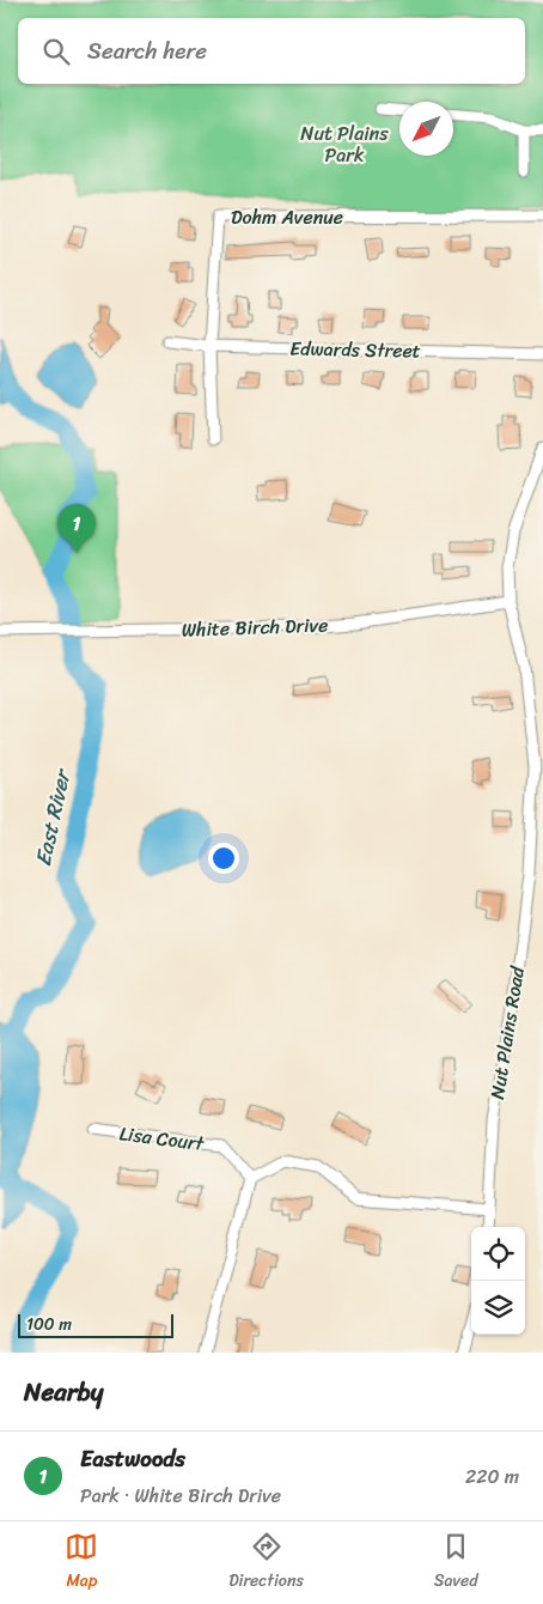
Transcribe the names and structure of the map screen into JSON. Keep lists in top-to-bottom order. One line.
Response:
{"streets":{"street":["Dohm Avenue","Edwards Street","White Birch Drive","Nut Plains Road","Lisa Court"]},"crossings":[["Dohm Avenue","Edwards Street"],["White Birch Drive","Nut Plains Road"]],"water":["East River"],"parks":["Nut Plains Park"],"scale_bar":"100 m","north":"bottom left","page":{"search":"Search here","pins":"1","scale":"100 m","heading":"Nearby","list":[{"mark":"1","name":"Eastwoods","note":"Park · White Birch Drive","value":"220 m"}],"nav":["Map","Directions","Saved"]}}
